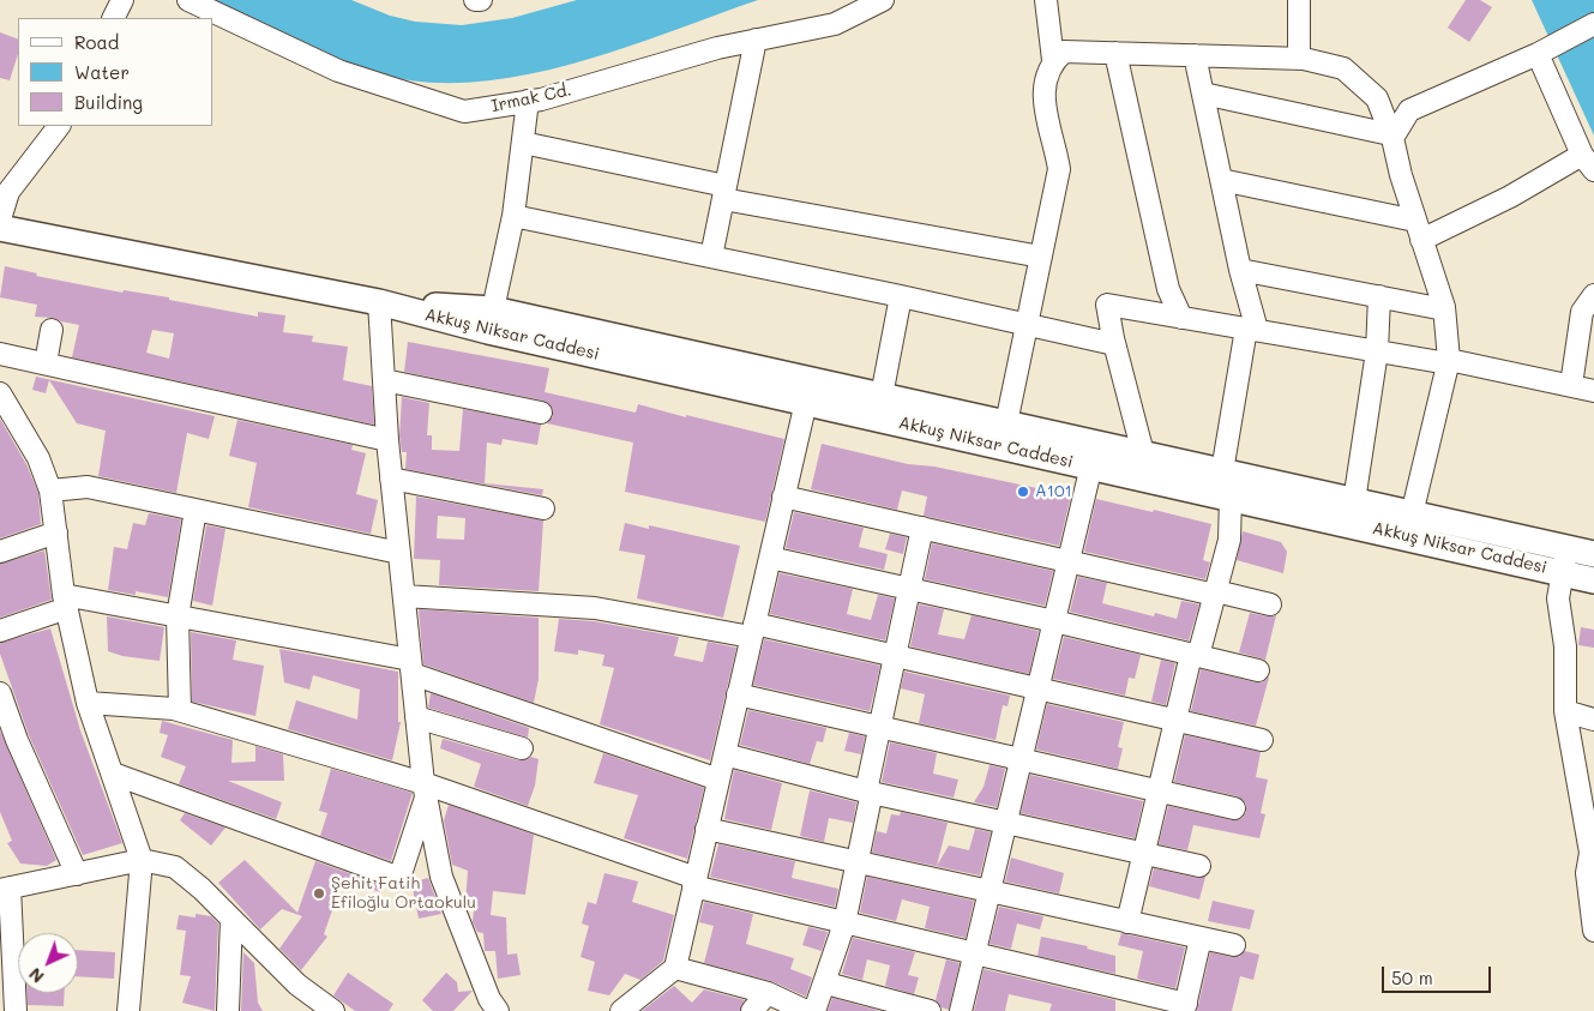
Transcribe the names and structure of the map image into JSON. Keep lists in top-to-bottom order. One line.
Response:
{"streets":{"main road":["Akkuş Niksar Caddesi"],"street":["Irmak Cd."]},"places":["A101","Şehit Fatih Efiloğlu Ortaokulu"],"legend":["Road","Water","Building"],"scale_bar":"50 m","north":"bottom left"}
